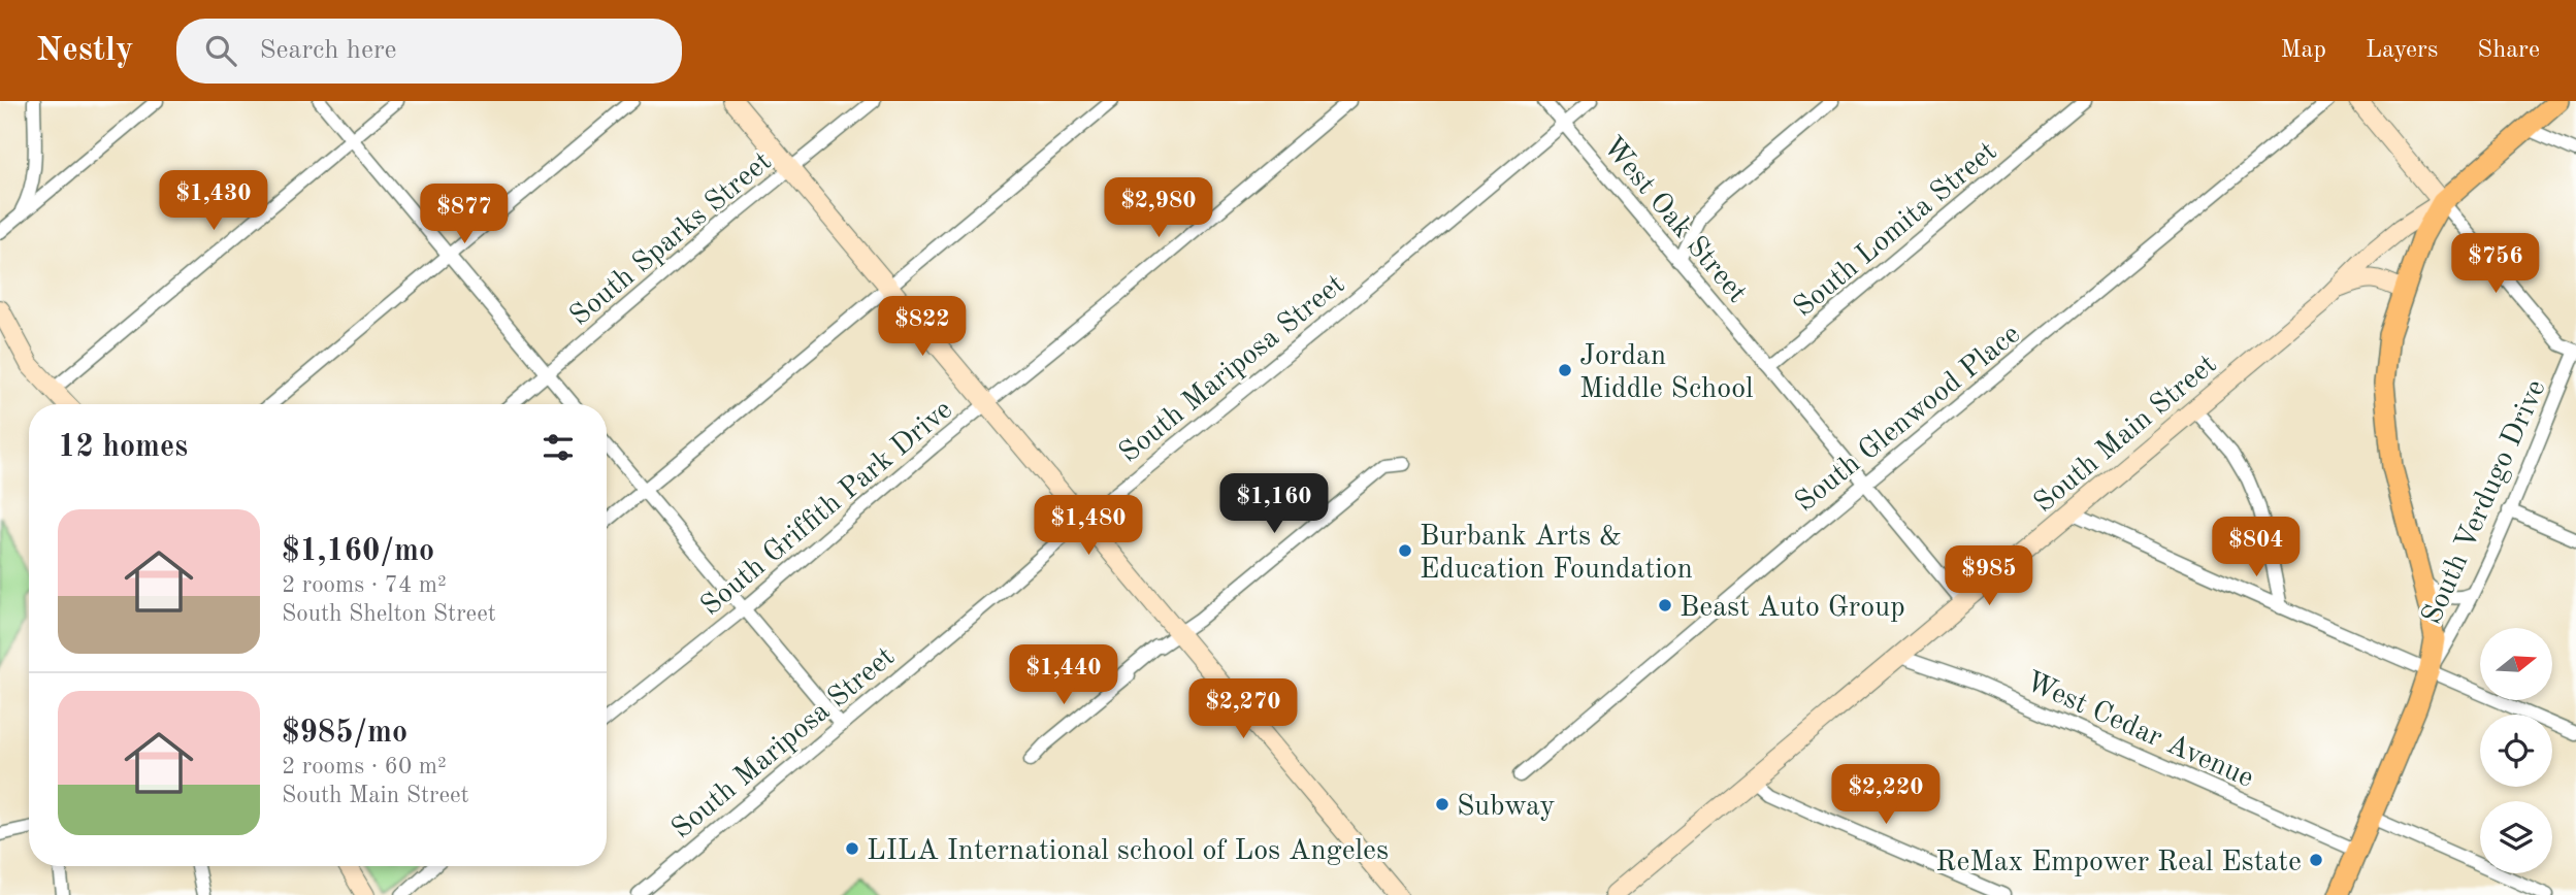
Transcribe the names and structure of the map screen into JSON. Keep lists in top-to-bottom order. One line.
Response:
{"streets":{"main road":["South Main Street"],"street":["West Oak Street","South Lomita Street","South Sparks Street","South Mariposa Street","South Glenwood Place","South Verdugo Drive","South Griffith Park Drive","West Cedar Avenue"]},"crossings":[["West Oak Street","South Lomita Street"],["West Oak Street","South Mariposa Street"],["West Oak Street","South Glenwood Place"],["West Oak Street","South Main Street"],["South Main Street","West Cedar Avenue"]],"places":["Jordan Middle School","Burbank Arts & Education Foundation","Beast Auto Group","Subway","LILA International school of Los Angeles","ReMax Empower Real Estate"],"north":"right","page":{"header":"Nestly","search":"Search here","nav":["Map","Layers","Share"],"price":["$1,430","$2,980","$877","$756","$822","$1,160","$1,480","$804","$985","$1,440","$2,270","$2,220"],"heading":"12 homes","list":[{"name":"$1,160/mo","note":"2 rooms · 74 m² · South Shelton Street"},{"name":"$985/mo","note":"2 rooms · 60 m² · South Main Street"}]}}
